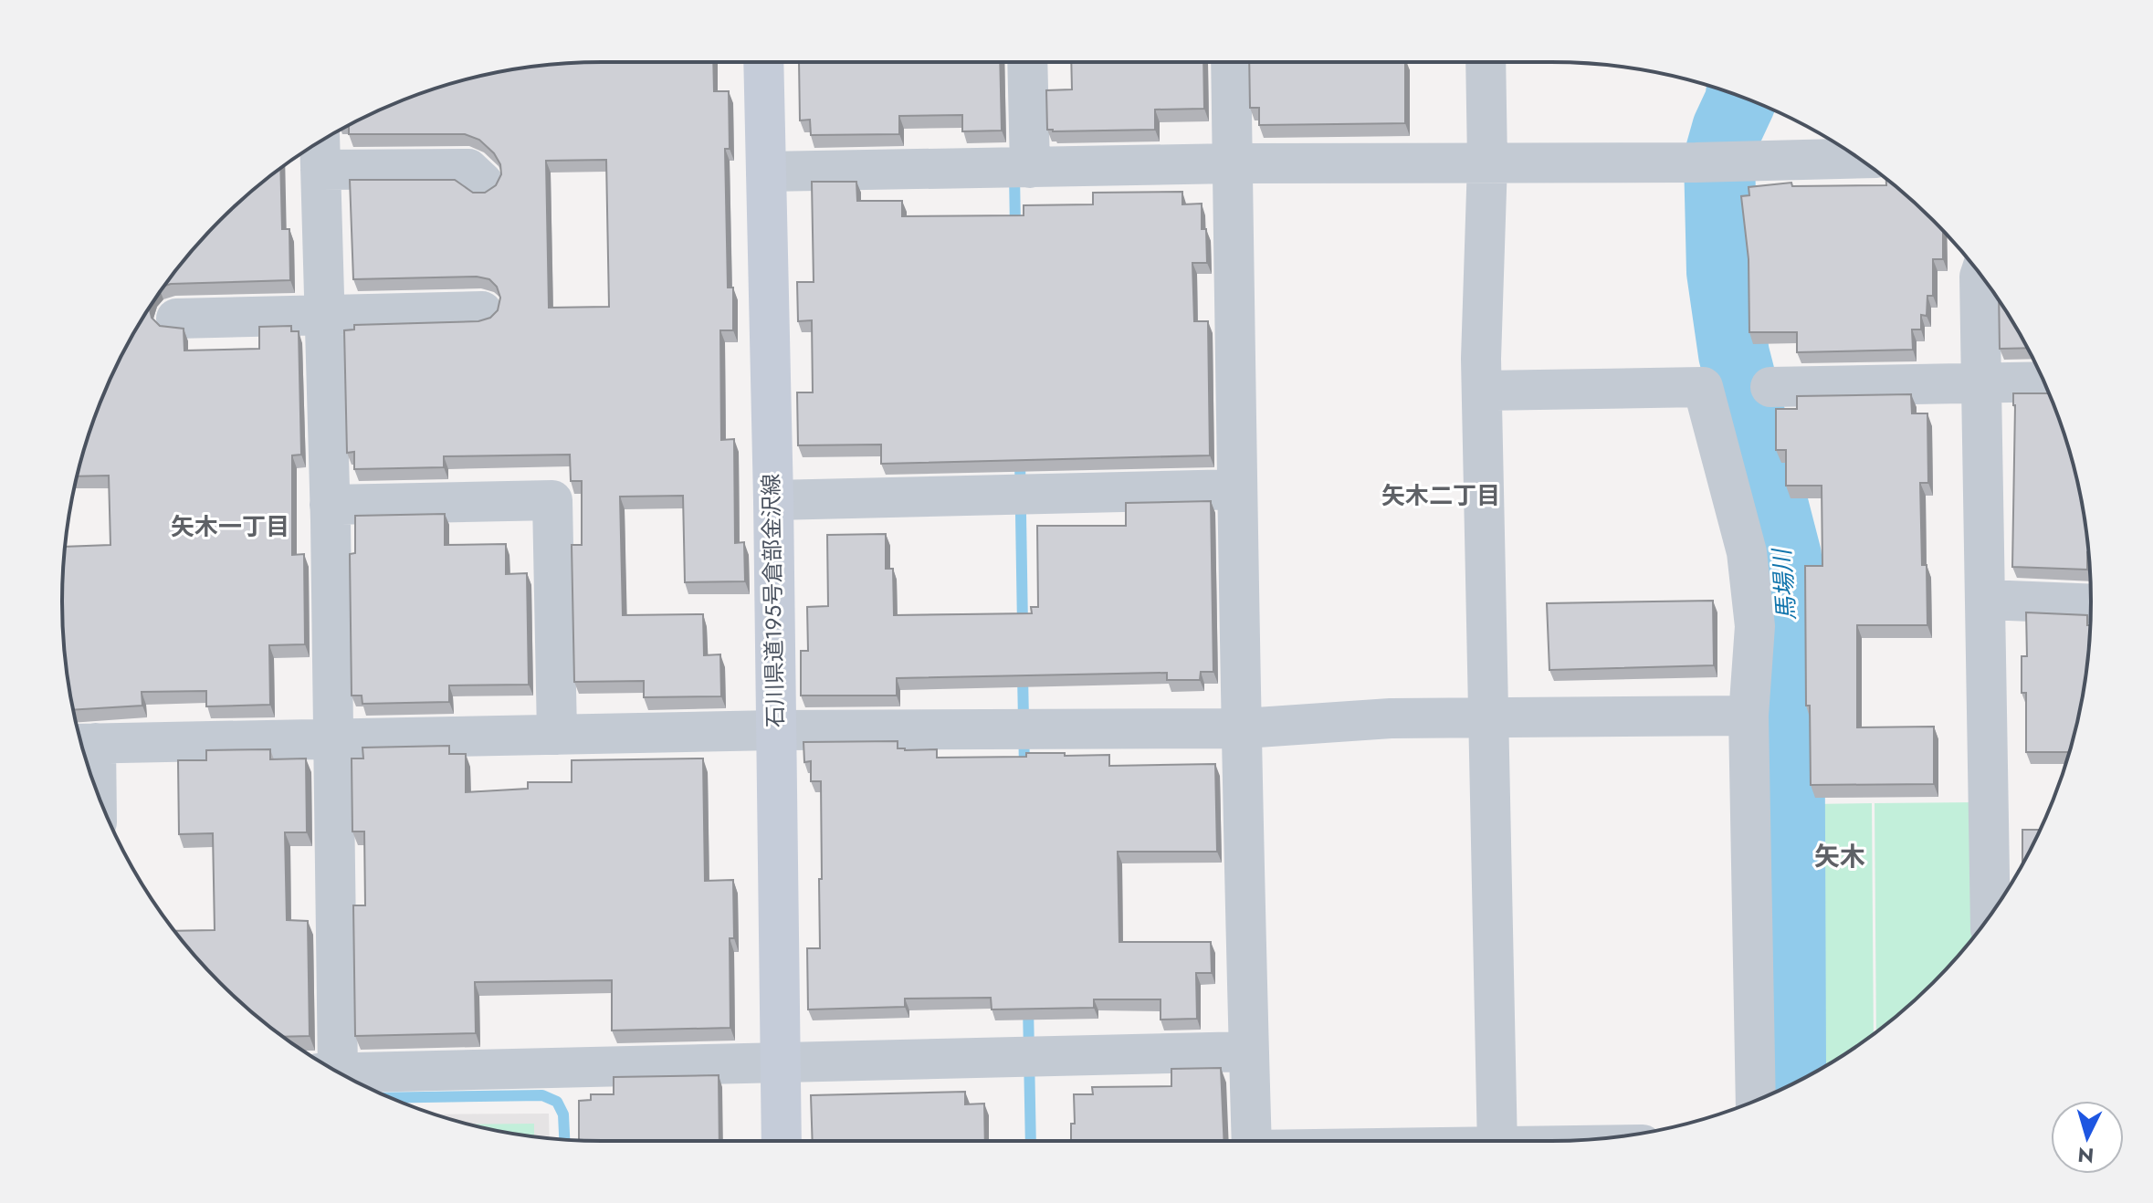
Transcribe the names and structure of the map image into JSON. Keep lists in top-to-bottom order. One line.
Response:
{"streets":{"main road":["石川県道195号倉部金沢線"]},"districts":["矢木二丁目","矢木一丁目","矢木"],"water":["馬場川"],"north":"bottom"}
